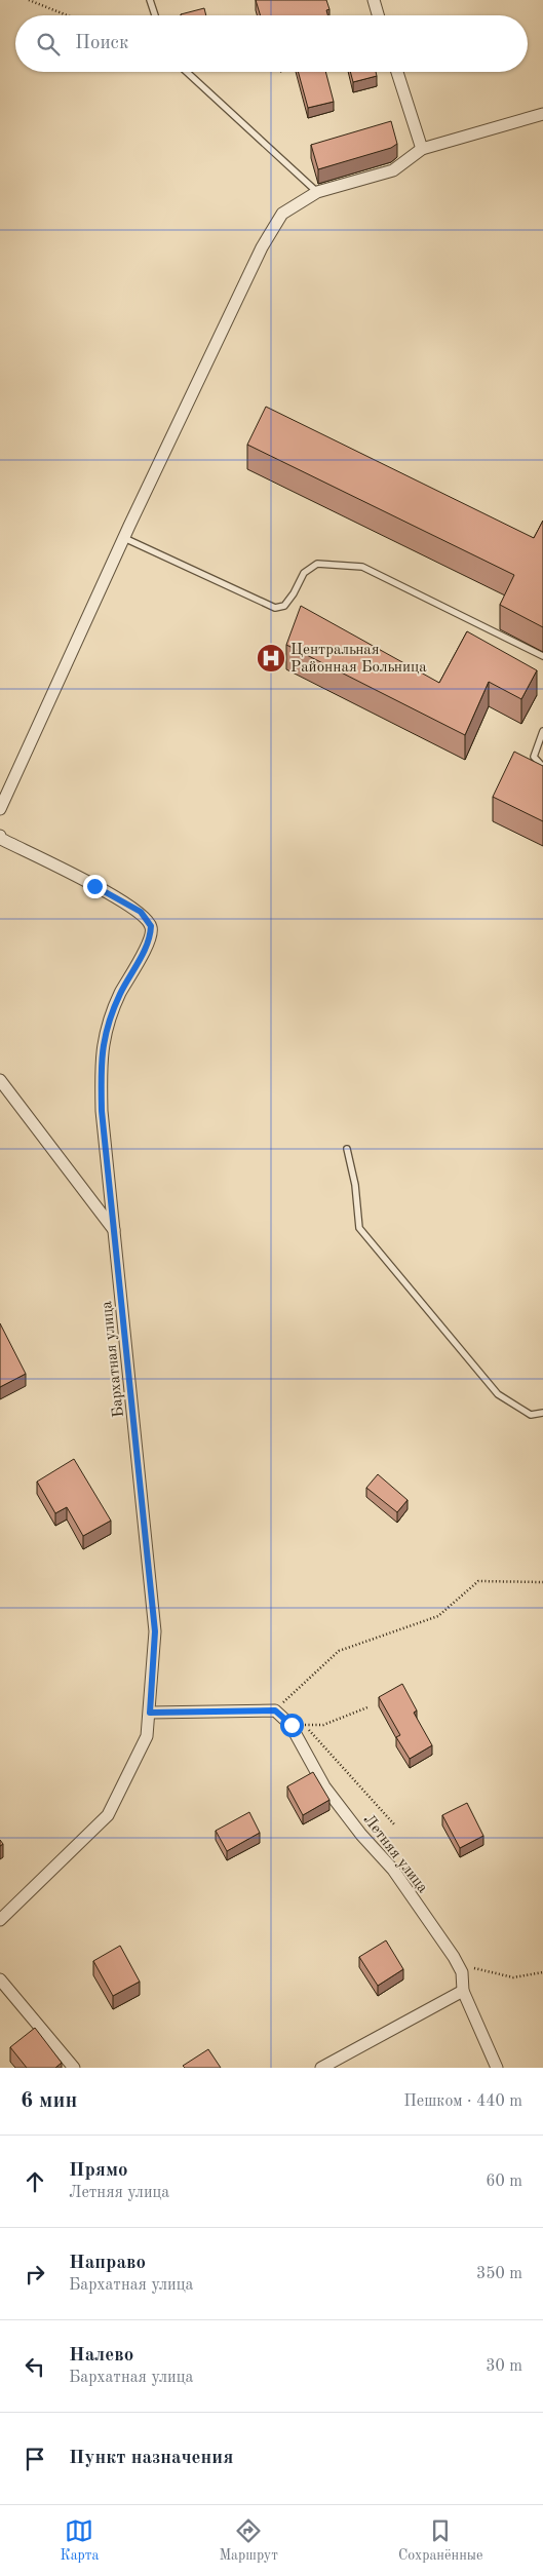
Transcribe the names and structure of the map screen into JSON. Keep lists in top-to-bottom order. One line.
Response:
{"streets":{"street":["Бархатная улица","Летняя улица"]},"places":{"hospital":["Центральная Районная Больница"]},"page":{"search":"Поиск","heading":["6 мин","Пешком · 440 m"],"list":[["Прямо","Летняя улица","60 m"],["Направо","Бархатная улица","350 m"],["Налево","Бархатная улица","30 m"],"Пункт назначения"],"nav":["Карта","Маршрут","Сохранённые"]}}
